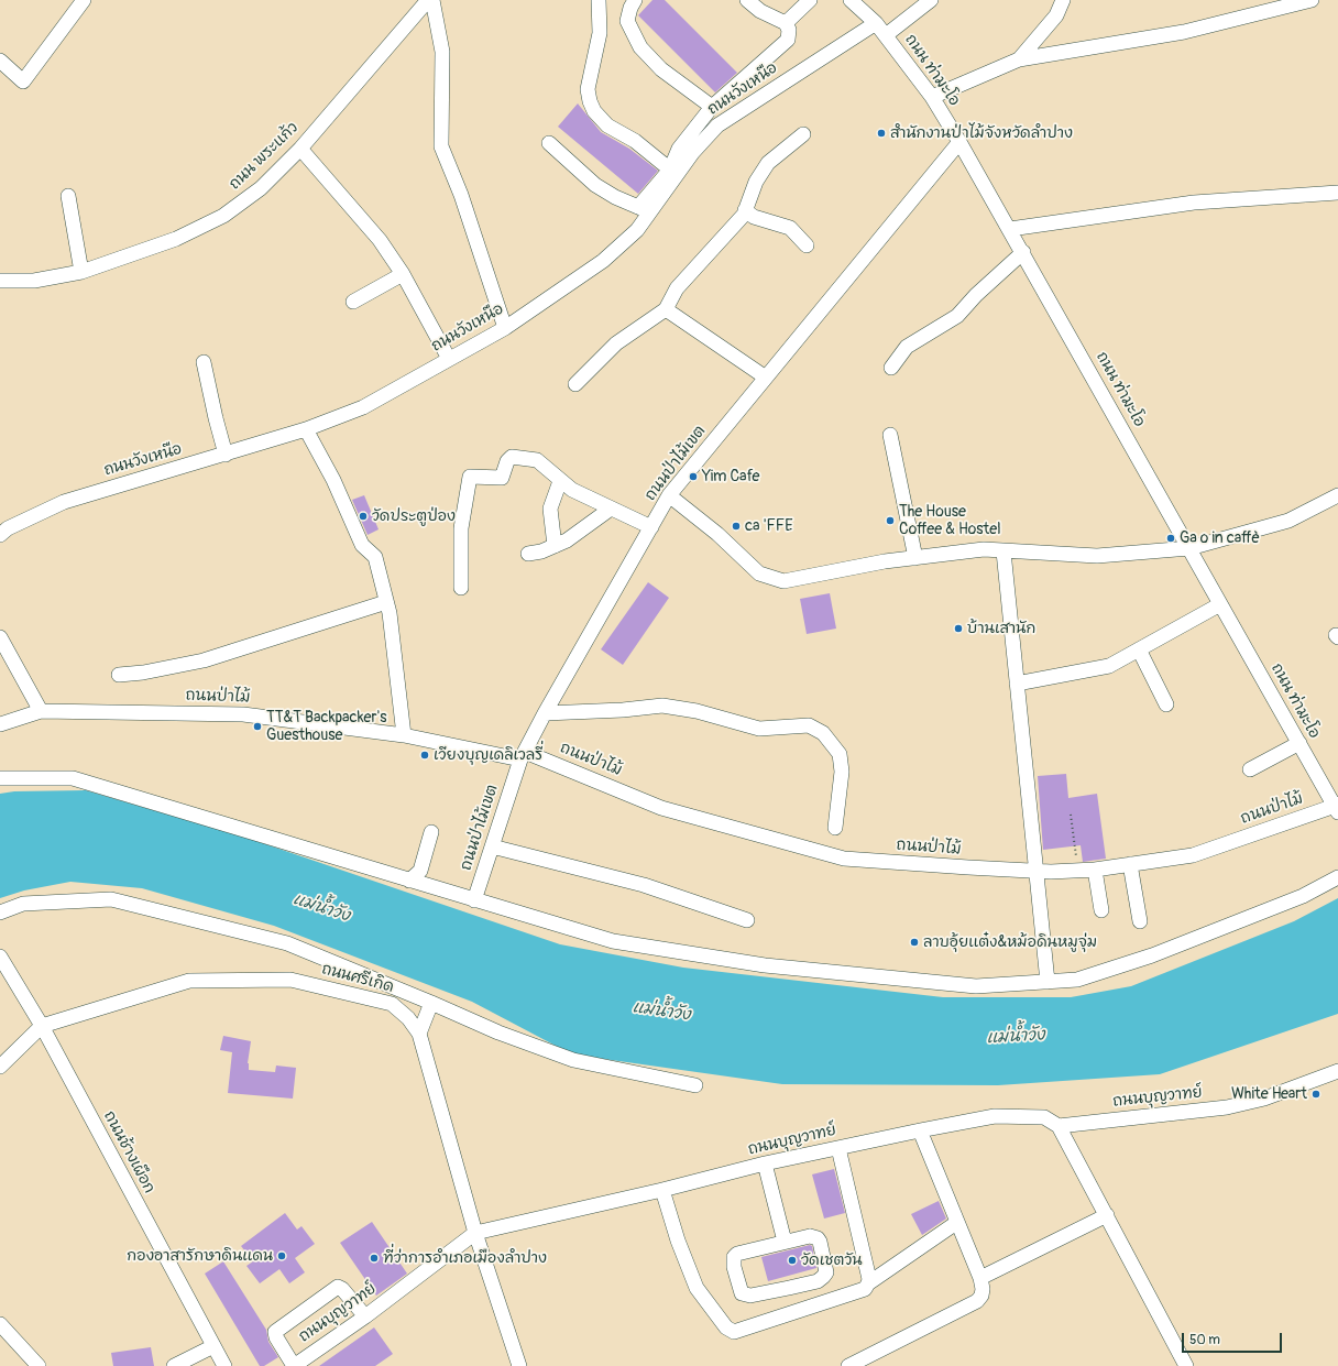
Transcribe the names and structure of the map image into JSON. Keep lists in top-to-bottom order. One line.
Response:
{"streets":{"street":["ถนน ท่ามะโอ","ถนนวังเหนือ","ถนน พระแก้ว","ถนนป่าไม้เขต","ถนนป่าไม้","ถนนศรีเกิด","ถนนบุญวาทย์","ถนนช้างเผือก"]},"crossings":[["ถนน ท่ามะโอ","ถนนวังเหนือ"],["ถนน ท่ามะโอ","ถนนป่าไม้เขต"],["ถนน ท่ามะโอ","ถนนป่าไม้"],["ถนนป่าไม้เขต","ถนนป่าไม้"],["ถนนศรีเกิด","ถนนบุญวาทย์"],["ถนนศรีเกิด","ถนนช้างเผือก"]],"water":["แม่น้ำวัง"],"places":["สำนักงานป่าไม้จังหวัดลำปาง","Yim Cafe","วัดประตูป่อง","The House Coffee & Hostel","ca 'FFE","Ga o in caffè","บ้านเสานัก","TT&T Backpacker's Guesthouse","เวียงบุญเดลิเวลรี่","ลาบอุ้ยแต๋ง&หม้อดินหมูจุ่ม","White Heart","กองอาสารักษาดินแดน","ที่ว่าการอำเภอเมืองลำปาง","วัดเชตวัน"],"scale_bar":"50 m"}
